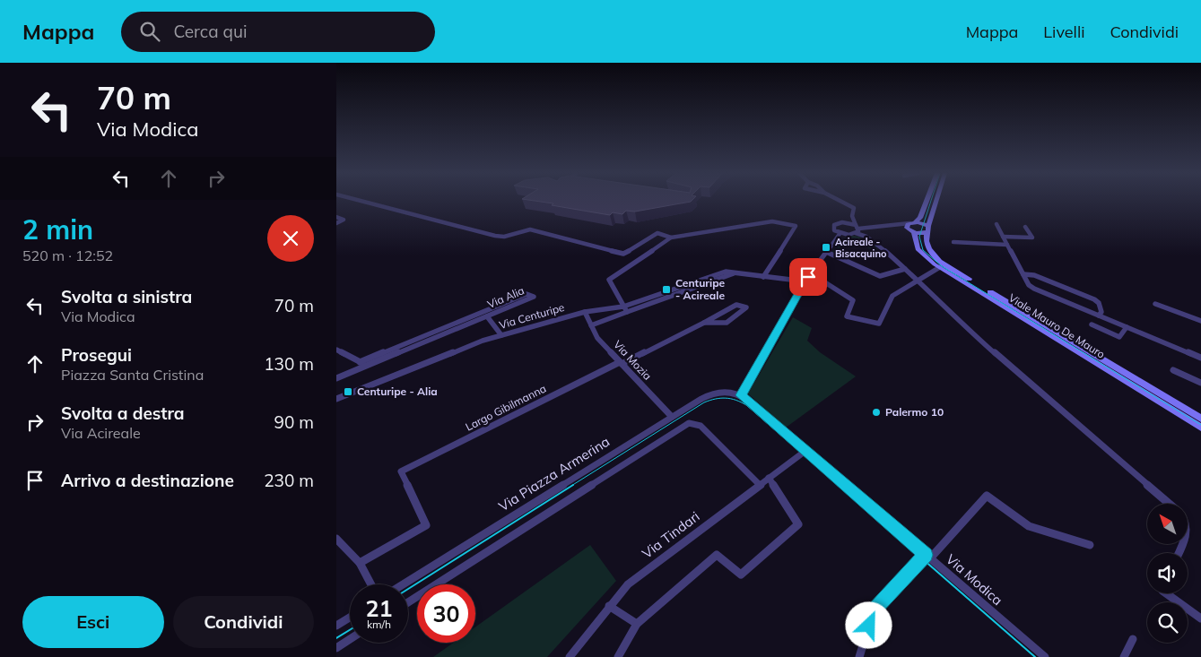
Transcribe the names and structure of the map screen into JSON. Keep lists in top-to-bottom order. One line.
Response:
{"streets":{"street":["Via Alia","Via Centuripe","Viale Mauro De Mauro","Via Mozia","Largo Gibilmanna","Via Piazza Armerina","Via Tindari","Via Modica"]},"crossings":[["Via Centuripe","Via Mozia"],["Via Mozia","Largo Gibilmanna"],["Via Mozia","Via Piazza Armerina"],["Via Piazza Armerina","Via Modica"],["Via Tindari","Via Modica"]],"places":{"transit":["Acireale - Bisacquino","Centuripe - Acireale","Centuripe - Alia"],"other":["Palermo 10"]},"north":"top left","page":{"header":"Mappa","search":"Cerca qui","nav":["Mappa","Livelli","Condividi"],"turn":["70 m","Via Modica"],"heading":["2 min","520 m · 12:52"],"list":[{"name":"Svolta a sinistra","note":"Via Modica","value":"70 m"},{"name":"Prosegui","note":"Piazza Santa Cristina","value":"130 m"},{"name":"Svolta a destra","note":"Via Acireale","value":"90 m"},{"name":"Arrivo a destinazione","value":"230 m"}],"speed":"21 km/h","limit":"30","buttons":["Esci","Condividi"]}}
